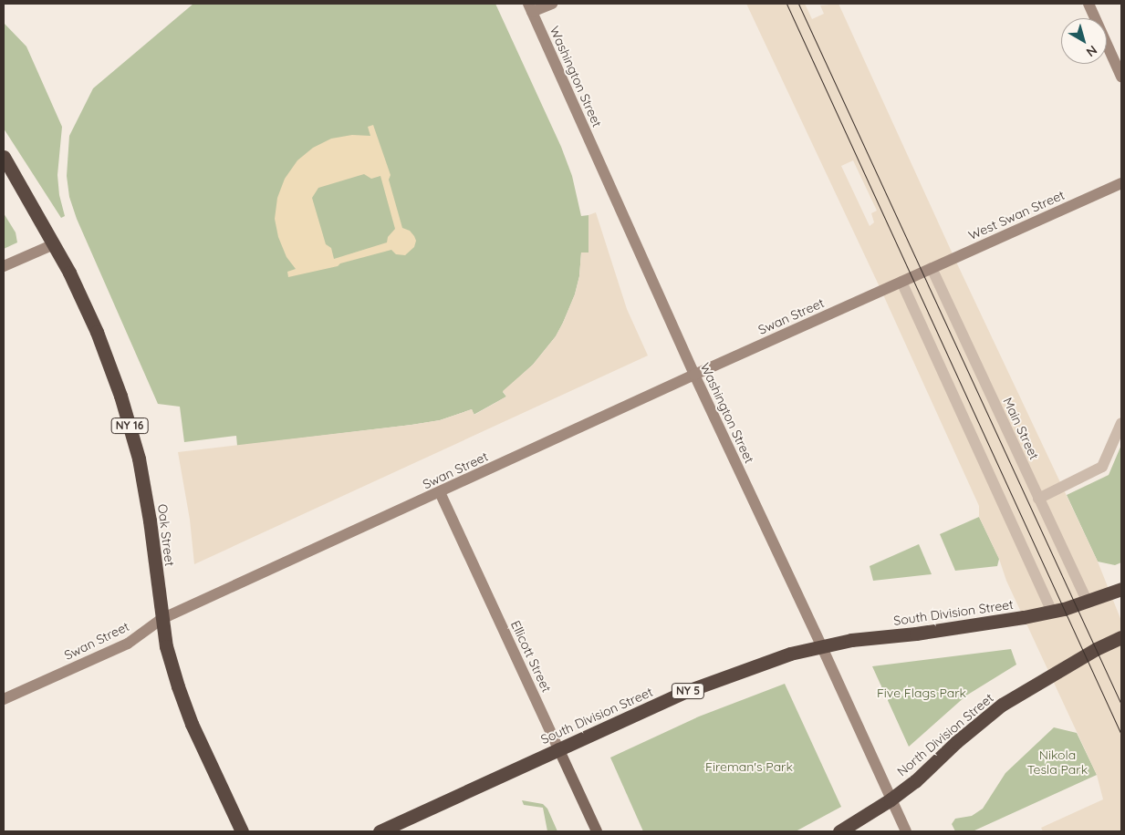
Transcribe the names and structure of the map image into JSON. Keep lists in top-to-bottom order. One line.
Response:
{"streets":{"highway":["NY 16","Oak Street","South Division Street","NY 5","North Division Street"],"main road":["Ellicott Street"],"street":["Washington Street","West Swan Street","Swan Street","Main Street"]},"crossings":[["Washington Street","Swan Street"],["Washington Street","South Division Street"],["Washington Street","North Division Street"],["West Swan Street","Swan Street"],["West Swan Street","Main Street"],["Swan Street","Main Street"],["Swan Street","Oak Street"],["Swan Street","Ellicott Street"],["Main Street","South Division Street"],["Main Street","NY 5"],["South Division Street","Ellicott Street"],["South Division Street","NY 5"]],"parks":["Five Flags Park","Nikola Tesla Park","Fireman's Park"],"north":"bottom right"}
